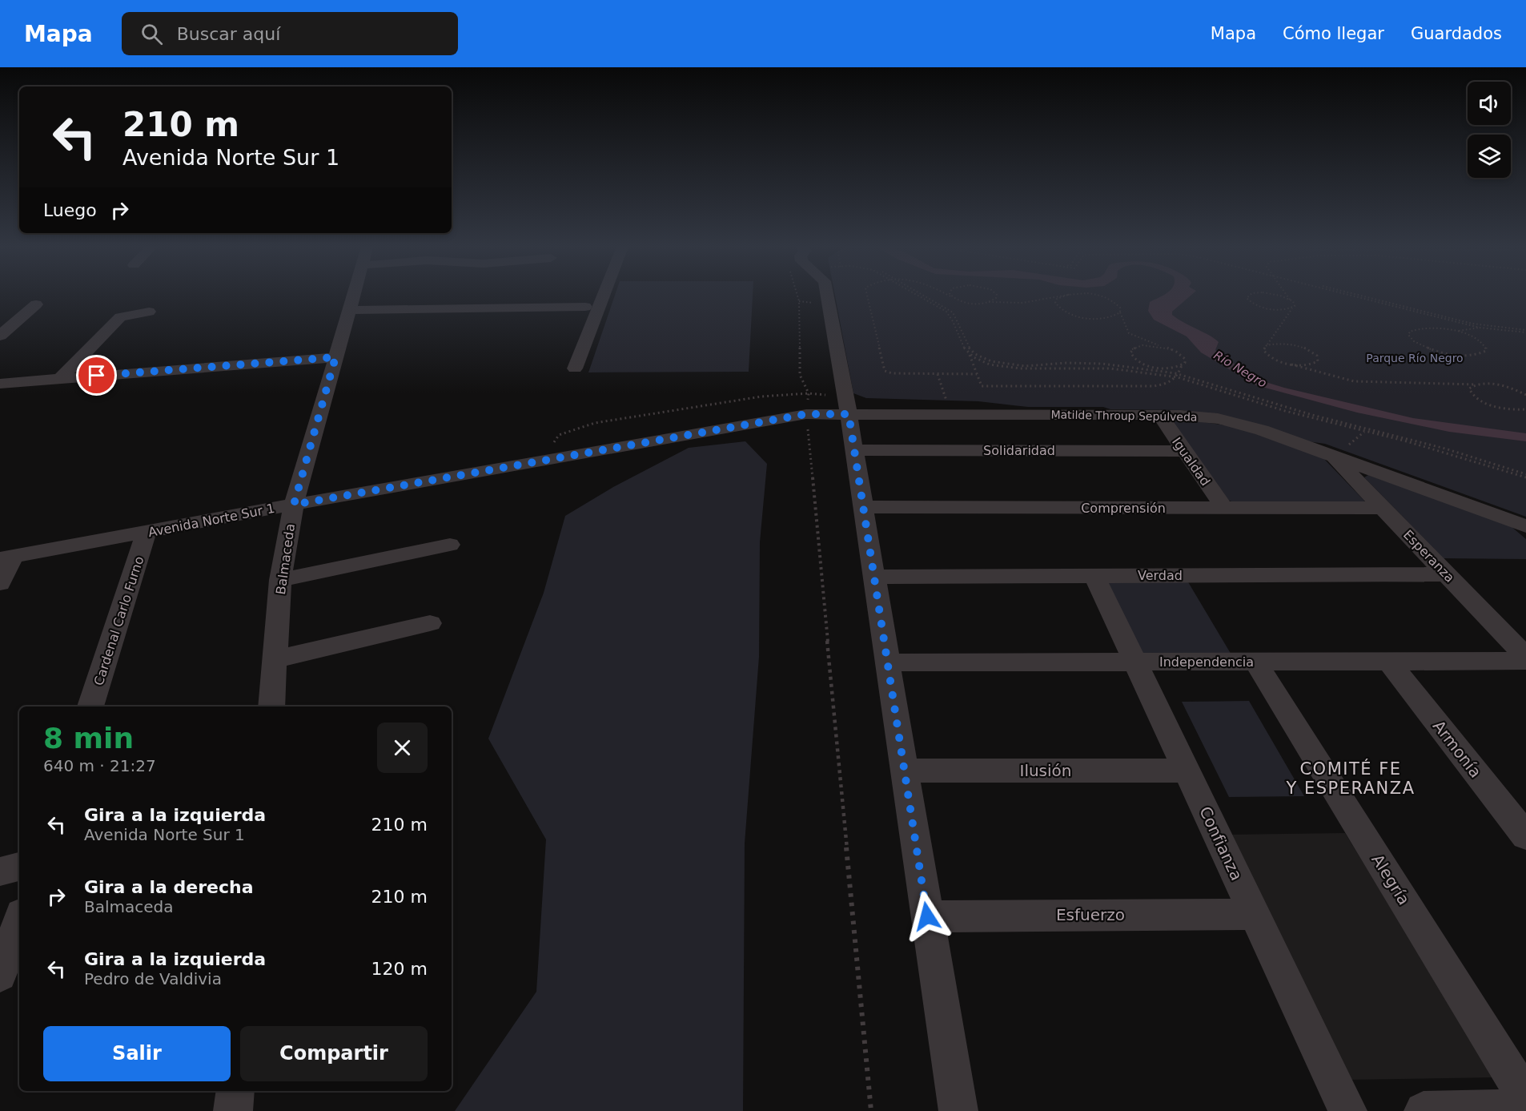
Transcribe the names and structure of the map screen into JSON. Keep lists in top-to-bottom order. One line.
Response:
{"streets":{"street":["Matilde Throup Sepúlveda","Solidaridad","Igualdad","Comprensión","Avenida Norte Sur 1","Esperanza","Balmaceda","Verdad","Cardenal Carlo Furno","Independencia","Armonía","Ilusión","Confianza","Alegría","Esfuerzo"]},"crossings":[["Matilde Throup Sepúlveda","Igualdad"],["Matilde Throup Sepúlveda","Avenida Norte Sur 1"],["Matilde Throup Sepúlveda","Esperanza"],["Solidaridad","Igualdad"],["Igualdad","Comprensión"],["Comprensión","Esperanza"],["Avenida Norte Sur 1","Balmaceda"],["Avenida Norte Sur 1","Cardenal Carlo Furno"],["Esperanza","Verdad"],["Verdad","Confianza"],["Independencia","Armonía"],["Independencia","Confianza"],["Independencia","Alegría"],["Ilusión","Confianza"],["Confianza","Esfuerzo"]],"districts":["COMITÉ FE Y ESPERANZA"],"water":["Río Negro"],"parks":["Parque Río Negro"],"page":{"header":"Mapa","search":"Buscar aquí","nav":["Mapa","Cómo llegar","Guardados"],"turn":["210 m","Avenida Norte Sur 1"],"then":"Luego","heading":["8 min","640 m · 21:27"],"list":[{"name":"Gira a la izquierda","note":"Avenida Norte Sur 1","value":"210 m"},{"name":"Gira a la derecha","note":"Balmaceda","value":"210 m"},{"name":"Gira a la izquierda","note":"Pedro de Valdivia","value":"120 m"}],"buttons":["Salir","Compartir"]}}
